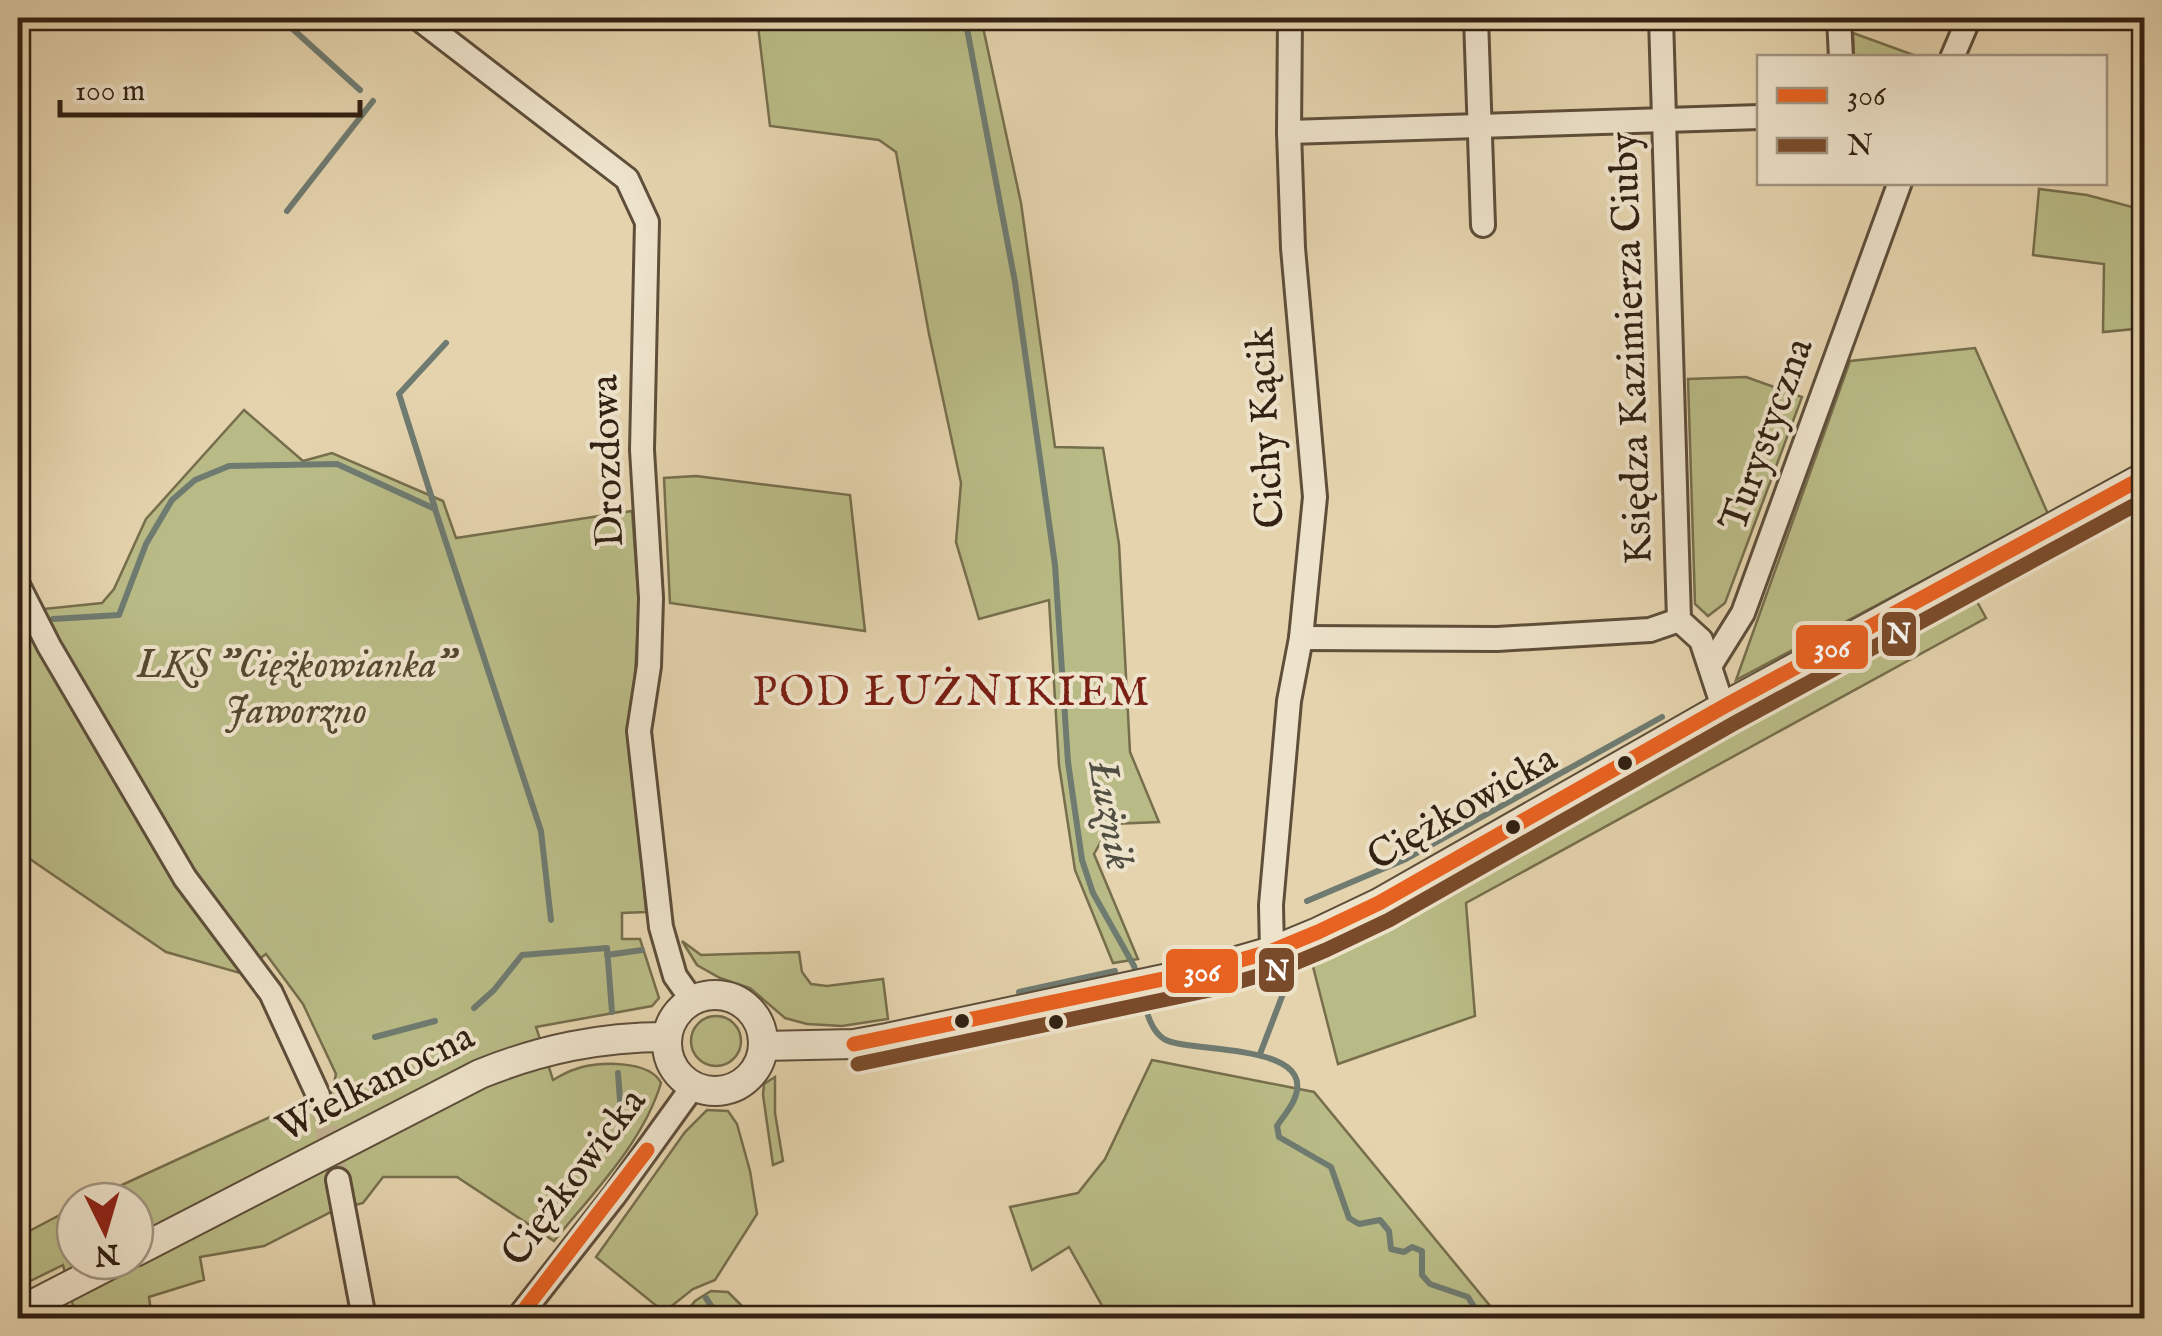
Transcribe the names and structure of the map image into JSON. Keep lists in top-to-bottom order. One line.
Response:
{"streets":{"street":["Księdza Kazimierza Ciuby","Cichy Kącik","Turystyczna","Drozdowa","Ciężkowicka","Wielkanocna"]},"crossings":[["Księdza Kazimierza Ciuby","Turystyczna"],["Cichy Kącik","Ciężkowicka"],["Drozdowa","Ciężkowicka"],["Drozdowa","Wielkanocna"],["Ciężkowicka","Wielkanocna"]],"districts":["POD ŁUŻNIKIEM"],"water":["Łużnik"],"parks":["LKS \"Ciężkowianka\" Jaworzno"],"lines":["transit line 306","transit line N"],"legend":["306","N"],"scale_bar":"100 m","north":"bottom"}
